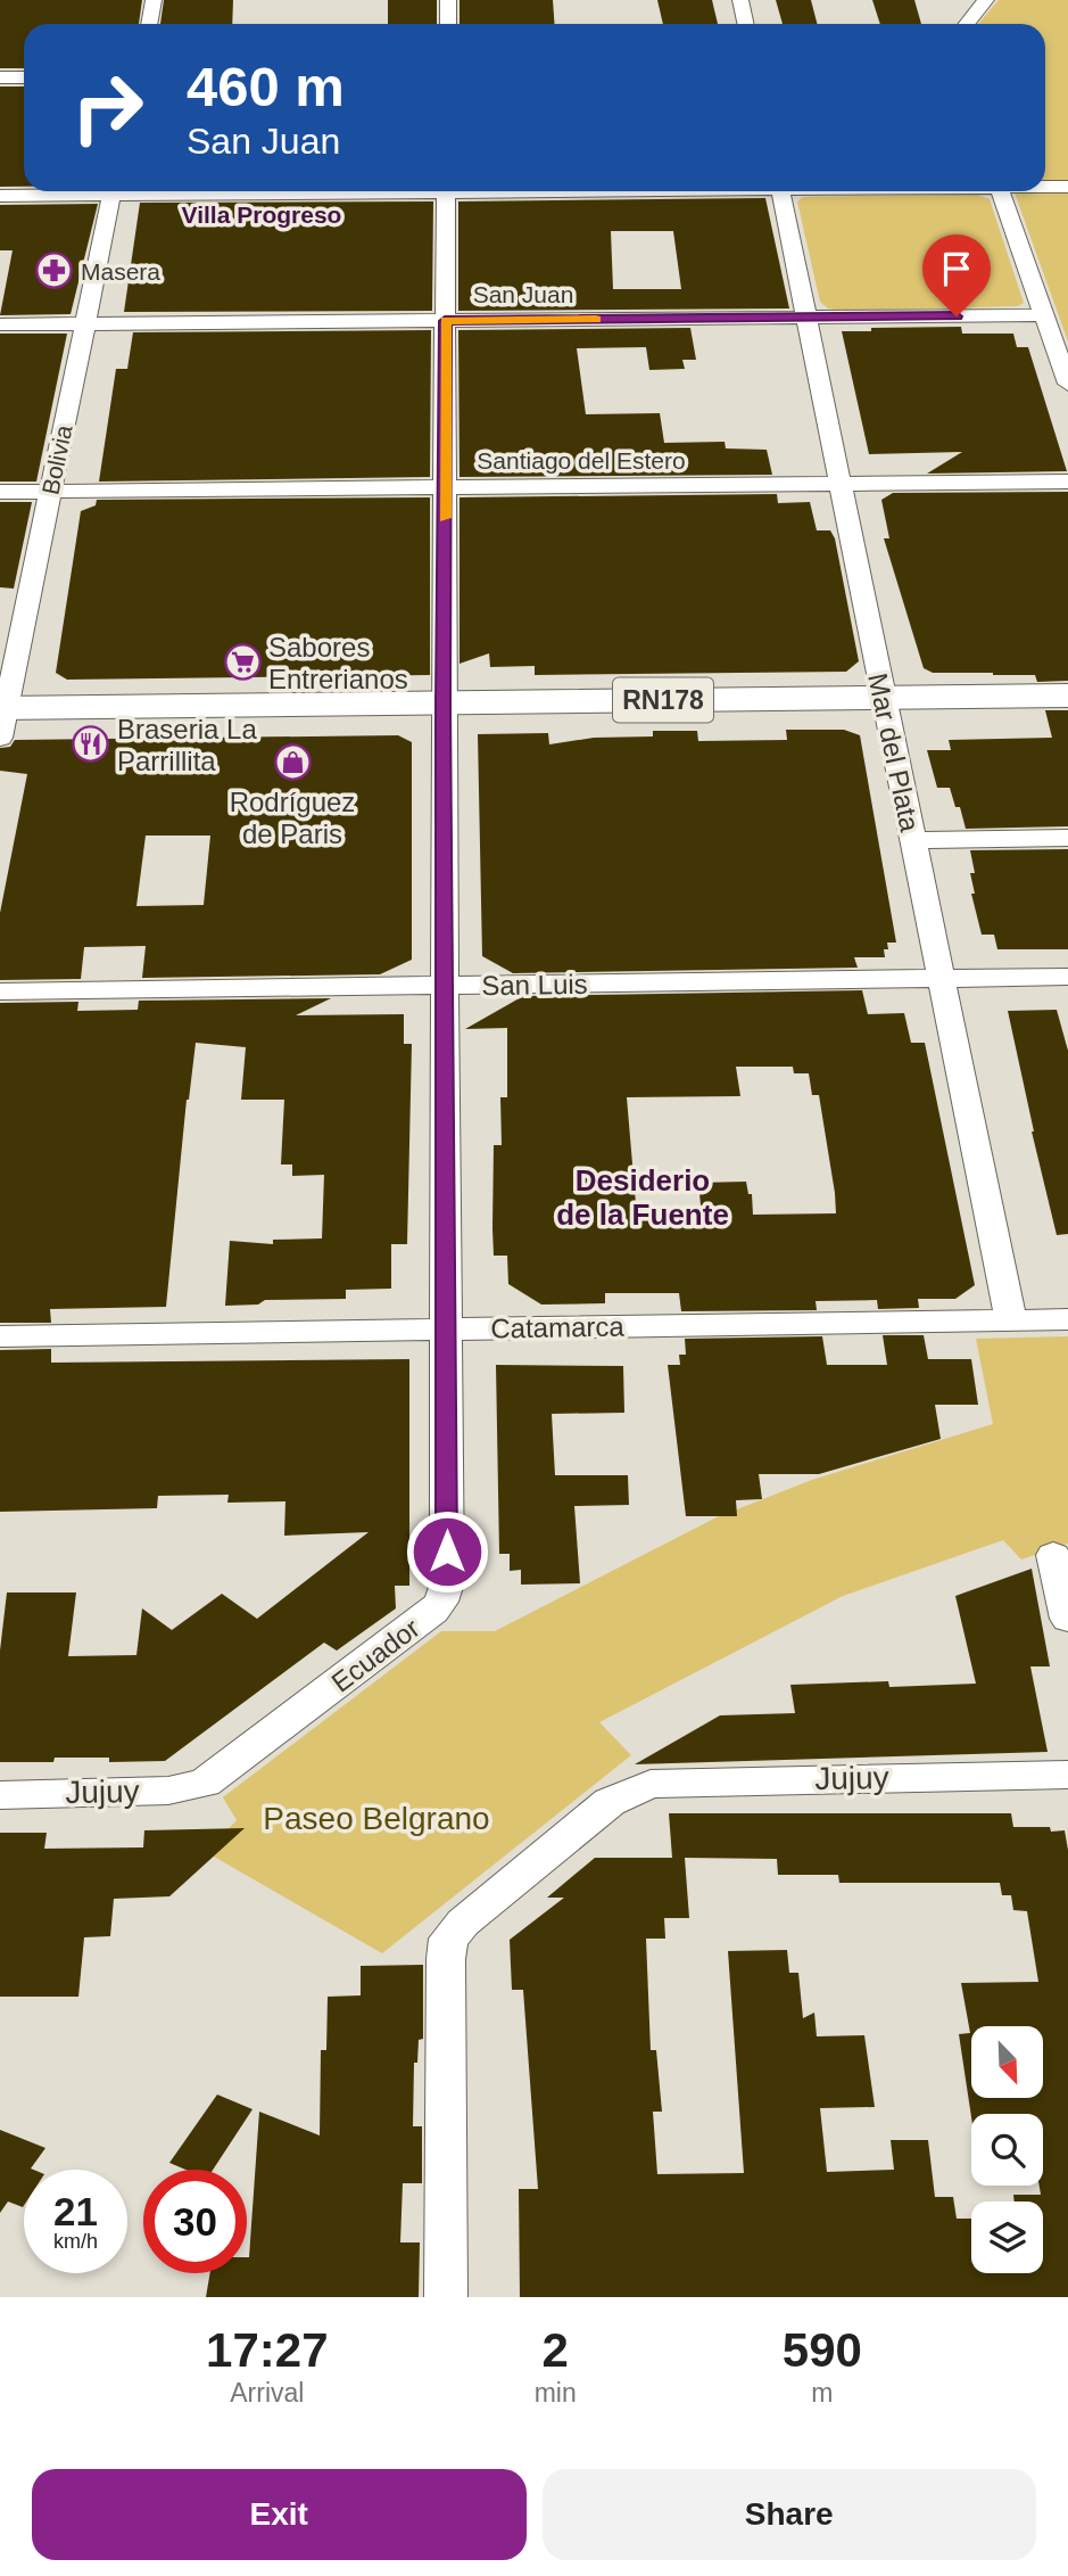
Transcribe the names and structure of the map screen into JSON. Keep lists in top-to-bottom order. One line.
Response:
{"streets":{"main road":["RN178"],"street":["San Juan","Bolivia","Santiago del Estero","Mar del Plata","San Luis","Catamarca","Ecuador","Jujuy"]},"crossings":[["San Juan","Bolivia"],["San Juan","Mar del Plata"],["San Juan","Ecuador"],["Bolivia","Santiago del Estero"],["Bolivia","RN178"],["Santiago del Estero","Mar del Plata"],["Santiago del Estero","Ecuador"],["RN178","Mar del Plata"],["RN178","Ecuador"],["Mar del Plata","San Luis"],["Mar del Plata","Catamarca"],["San Luis","Ecuador"],["Catamarca","Ecuador"],["Ecuador","Jujuy"]],"districts":["Villa Progreso","Desiderio de la Fuente"],"parks":["Paseo Belgrano"],"places":{"pharmacy":["Masera"],"supermarket":["Sabores Entrerianos"],"restaurant":["Braseria La Parrillita"],"shop":["Rodríguez de Paris"]},"north":"bottom right","page":{"turn":["460 m","San Juan"],"speed":"21 km/h","limit":"30","eta":["17:27","Arrival","2","min","590","m"],"buttons":["Exit","Share"]}}
